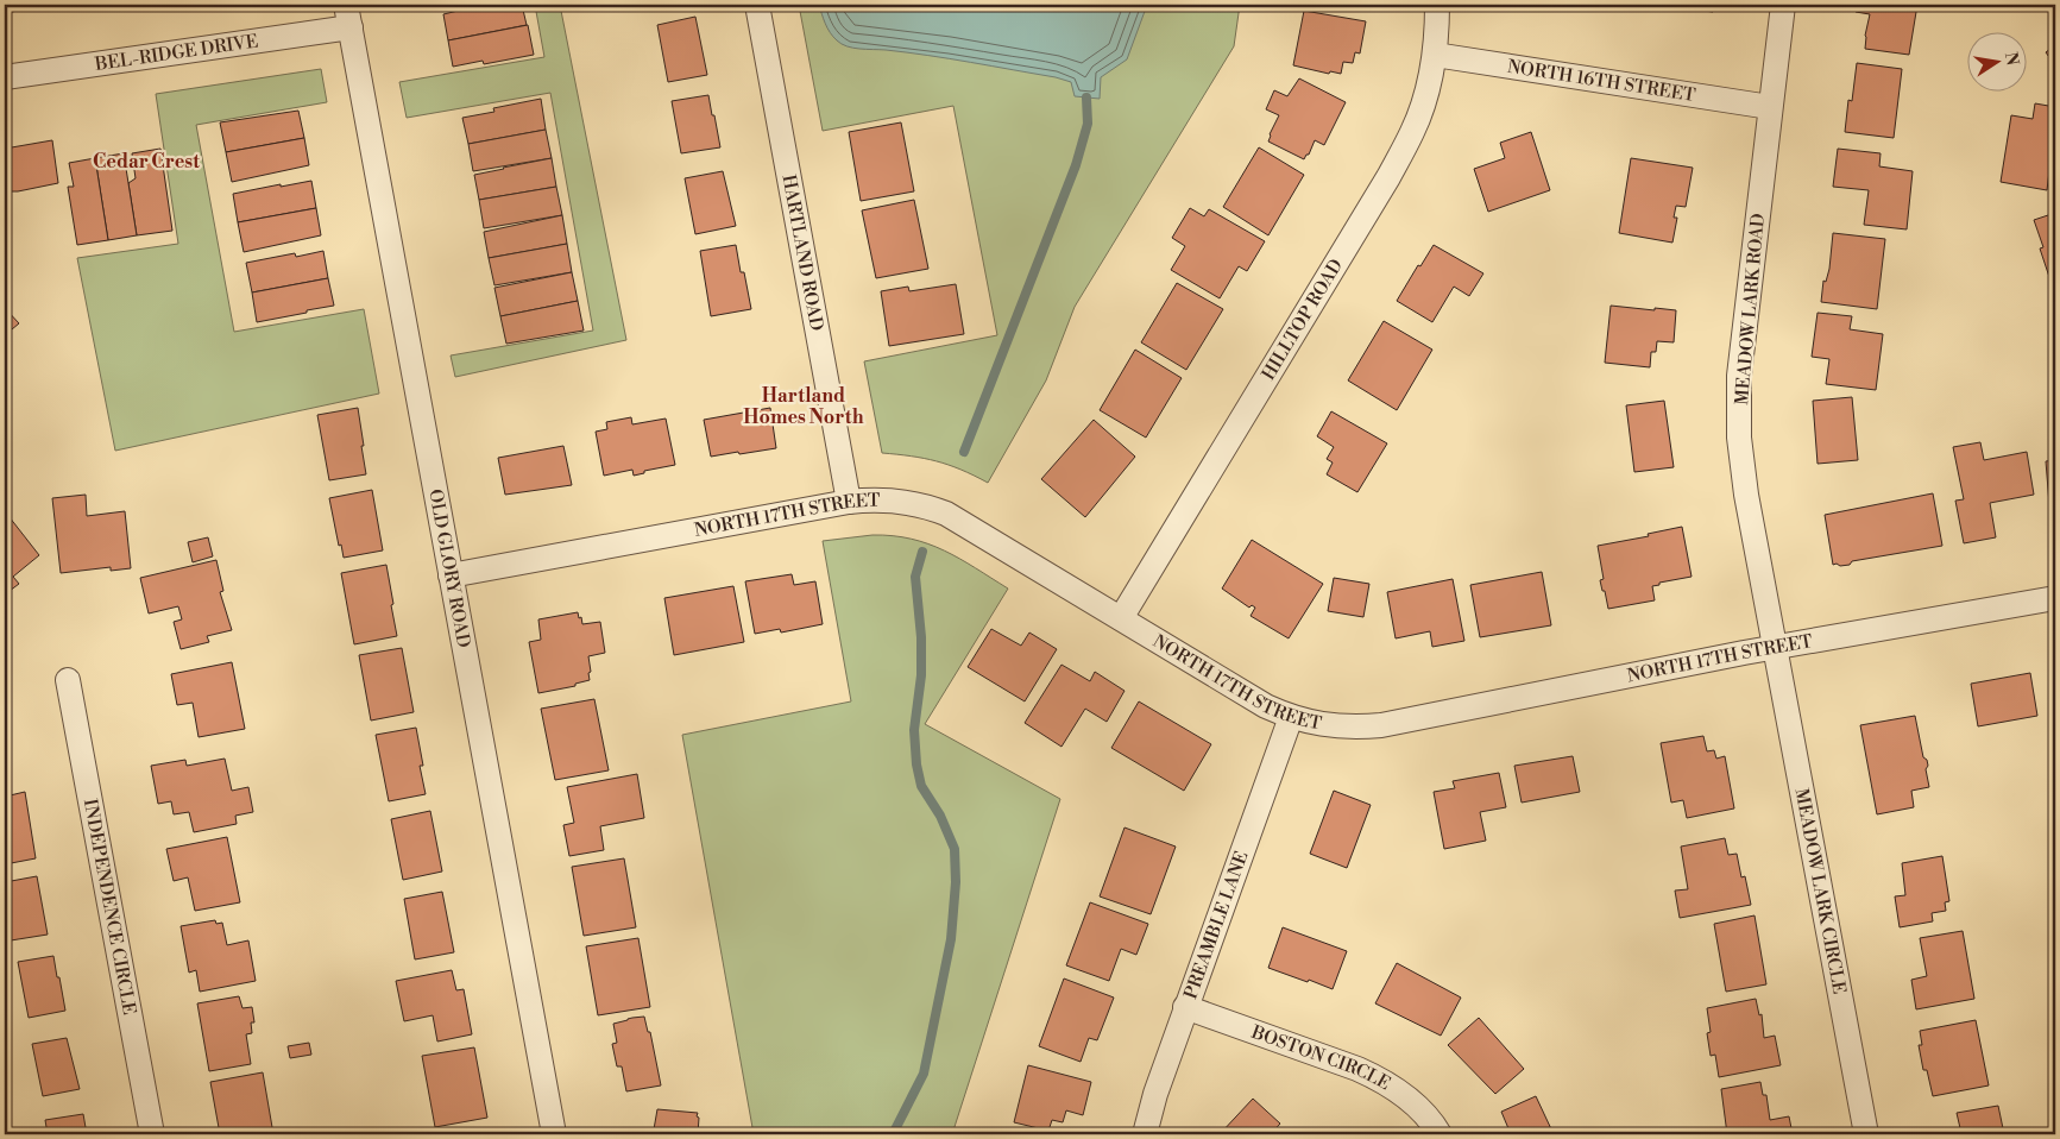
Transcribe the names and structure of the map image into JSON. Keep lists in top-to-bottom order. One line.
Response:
{"streets":{"street":["BEL-RIDGE DRIVE","NORTH 16TH STREET","HARTLAND ROAD","MEADOW LARK ROAD","HILLTOP ROAD","NORTH 17TH STREET","OLD GLORY ROAD","MEADOW LARK CIRCLE","INDEPENDENCE CIRCLE","PREAMBLE LANE","BOSTON CIRCLE"]},"crossings":[["BEL-RIDGE DRIVE","OLD GLORY ROAD"],["NORTH 16TH STREET","MEADOW LARK ROAD"],["NORTH 16TH STREET","HILLTOP ROAD"],["HARTLAND ROAD","NORTH 17TH STREET"],["MEADOW LARK ROAD","NORTH 17TH STREET"],["MEADOW LARK ROAD","MEADOW LARK CIRCLE"],["HILLTOP ROAD","NORTH 17TH STREET"],["NORTH 17TH STREET","OLD GLORY ROAD"],["NORTH 17TH STREET","MEADOW LARK CIRCLE"],["NORTH 17TH STREET","PREAMBLE LANE"],["PREAMBLE LANE","BOSTON CIRCLE"]],"districts":["Cedar Crest","Hartland Homes North"],"north":"right"}
